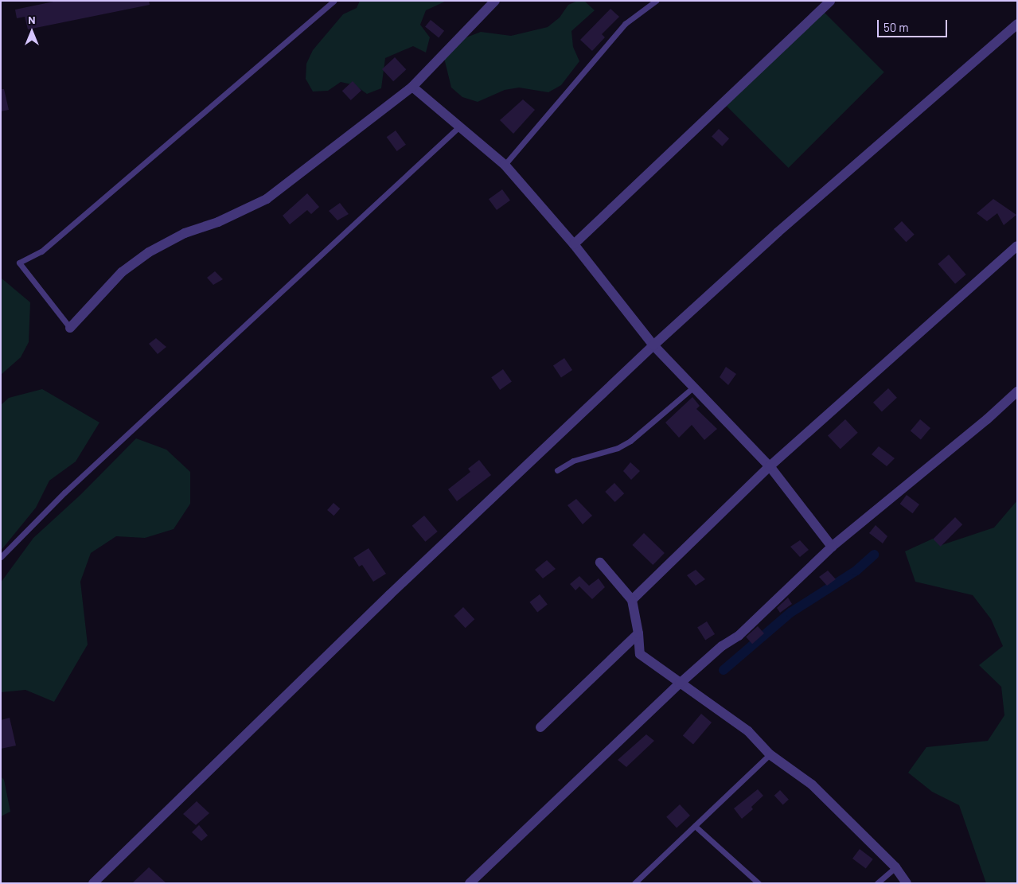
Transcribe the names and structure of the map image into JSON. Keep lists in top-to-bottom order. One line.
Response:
{"scale_bar":"50 m","north":"top"}
